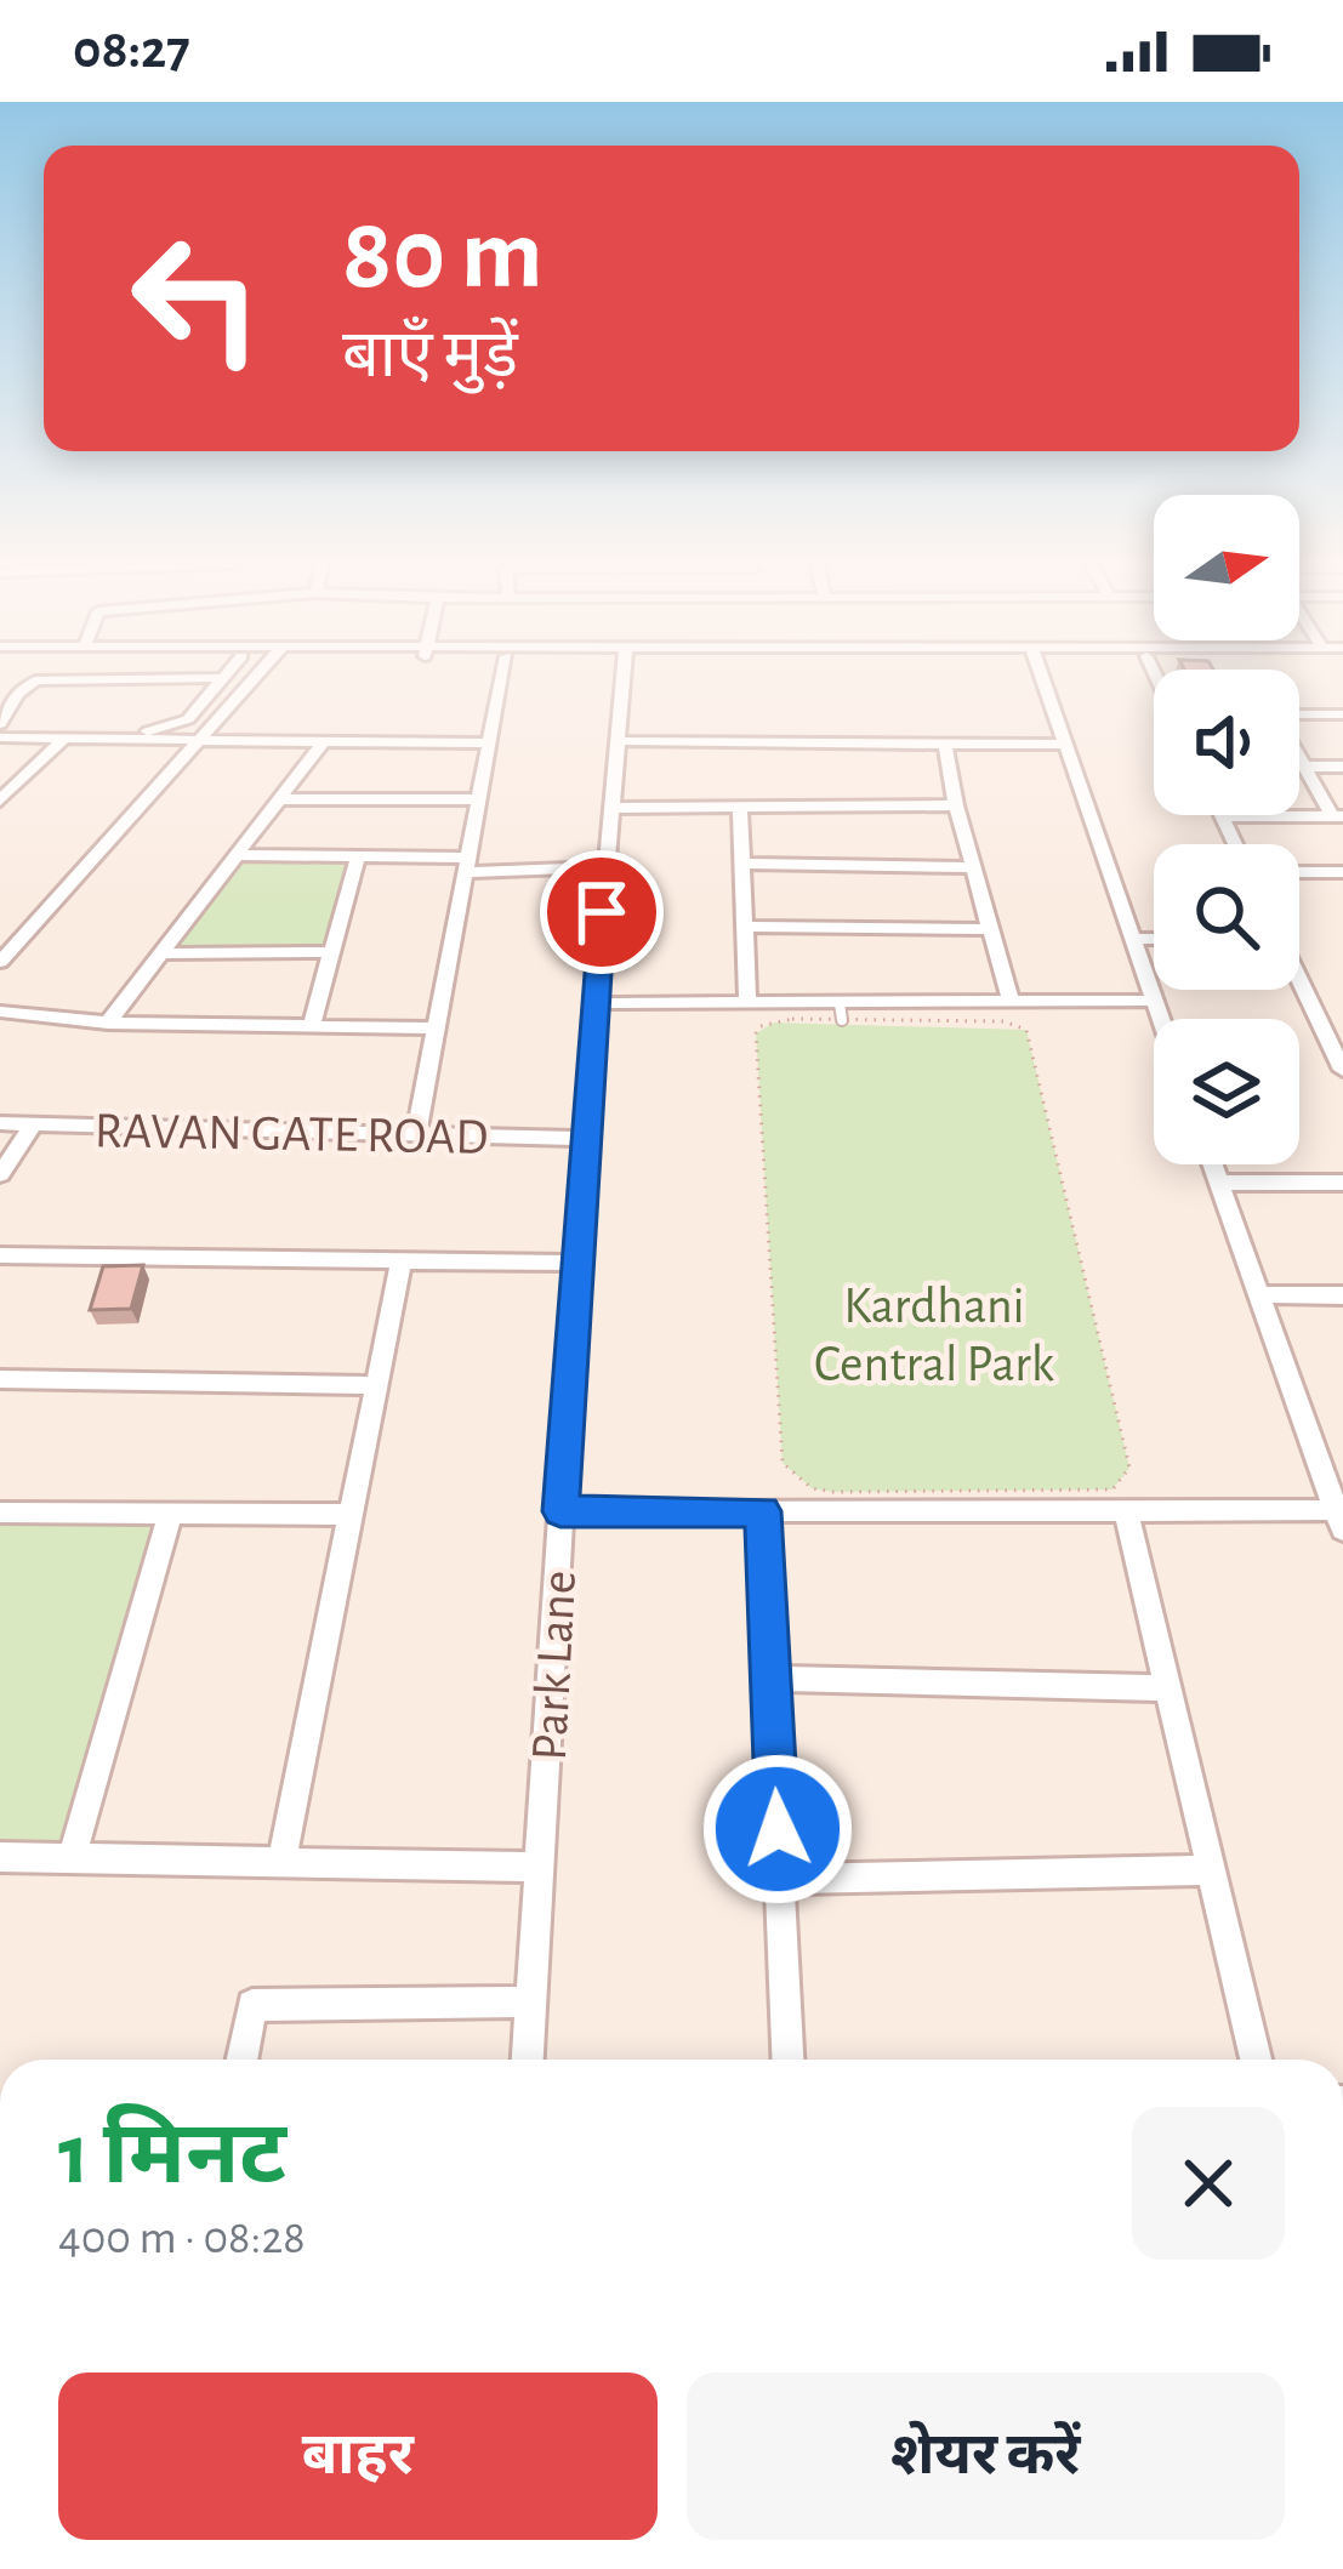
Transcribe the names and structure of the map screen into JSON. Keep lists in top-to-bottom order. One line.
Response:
{"streets":{"street":["RAVAN GATE ROAD","Park Lane"]},"crossings":[["RAVAN GATE ROAD","Park Lane"]],"parks":["Kardhani Central Park"],"north":"right","page":{"status":"08:27","turn":["80 m","बाएँ मुड़ें"],"heading":["1 मिनट","400 m · 08:28"],"buttons":["बाहर","शेयर करें"]}}
